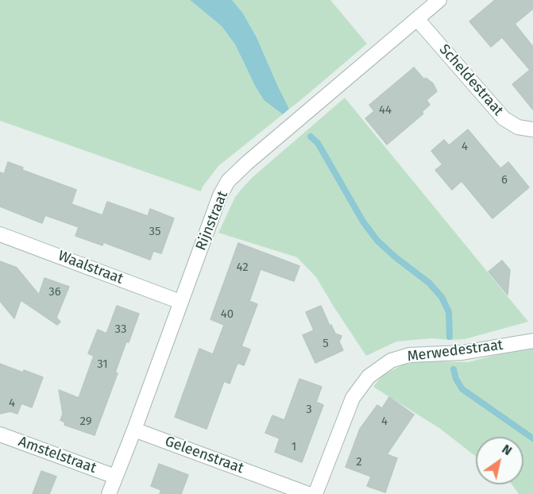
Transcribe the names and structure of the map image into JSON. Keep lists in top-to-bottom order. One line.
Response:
{"streets":{"street":["Scheldestraat","Rijnstraat","Waalstraat","Merwedestraat","Amstelstraat","Geleenstraat"]},"crossings":[["Scheldestraat","Rijnstraat"],["Rijnstraat","Waalstraat"],["Rijnstraat","Amstelstraat"],["Rijnstraat","Geleenstraat"]],"house_numbers":["44","4","6","35","42","36","40","33","5","31","4","3","29","4","1","2"],"north":"top right"}
